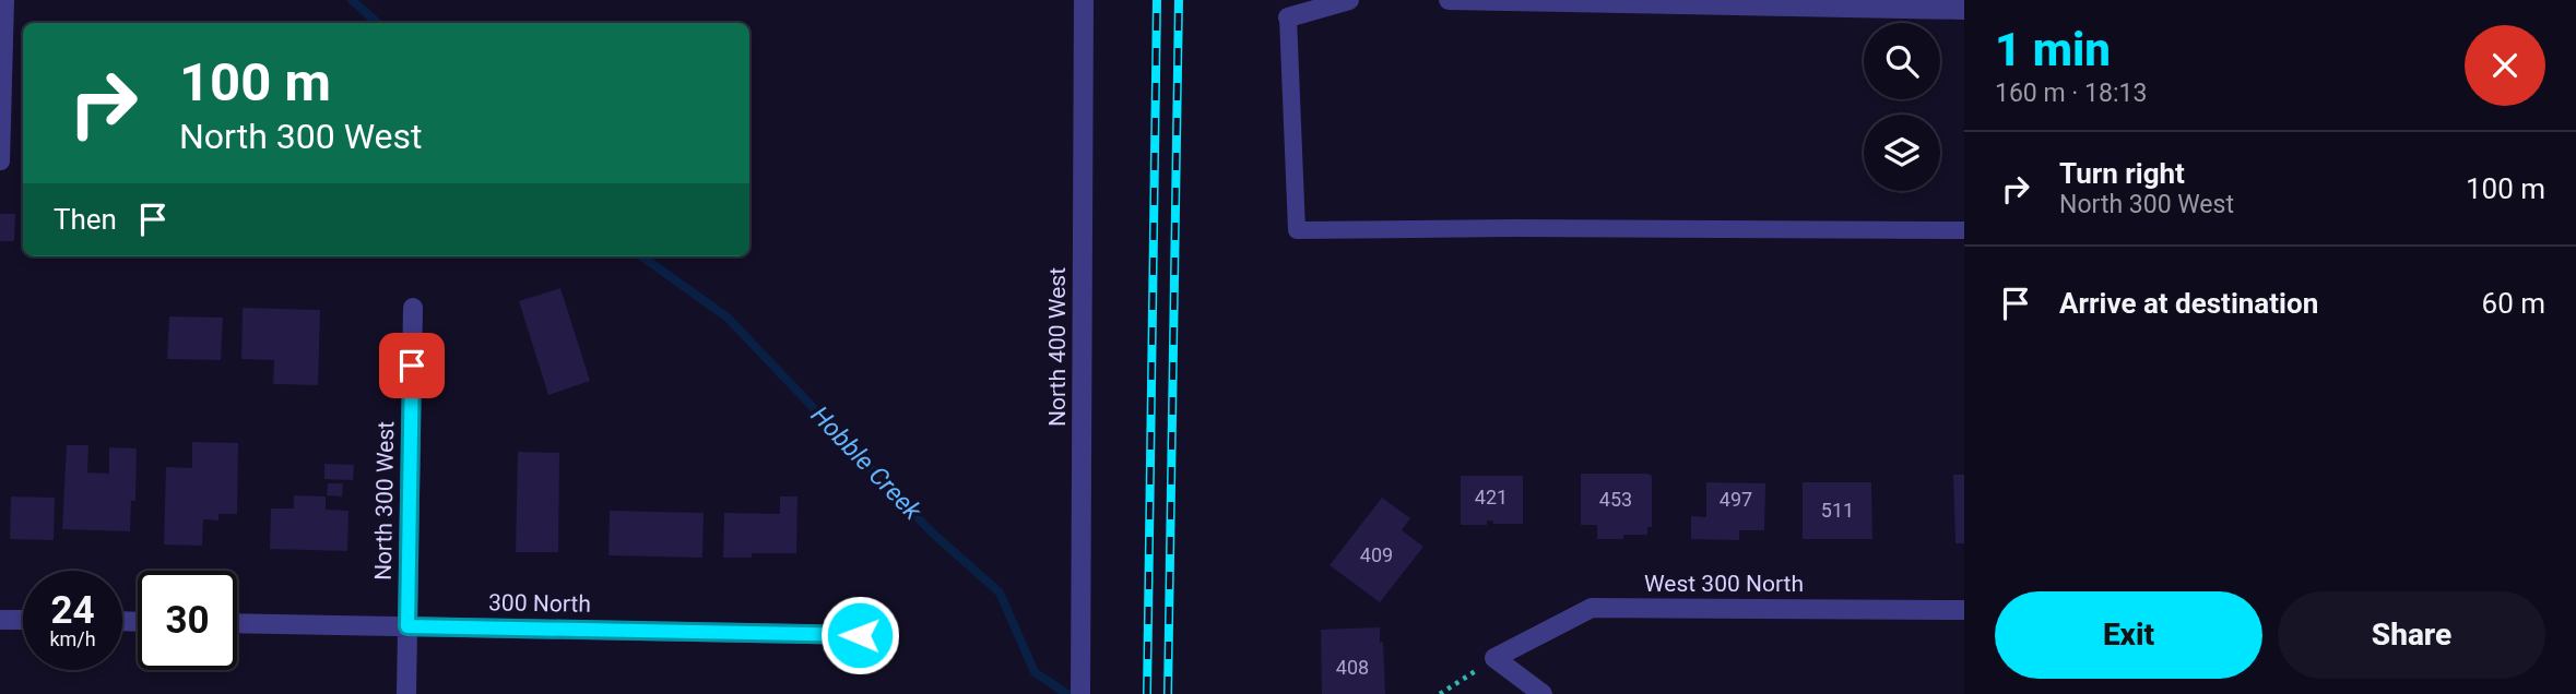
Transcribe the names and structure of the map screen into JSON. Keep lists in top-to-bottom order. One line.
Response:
{"streets":{"street":["North 400 West","North 300 West","West 300 North","300 North"]},"crossings":[["North 300 West","300 North"]],"water":["Hobble Creek"],"house_numbers":["421","453","497","511","409","408"],"page":{"heading":["1 min","160 m · 18:13"],"turn":["100 m","North 300 West"],"list":[{"name":"Turn right","note":"North 300 West","value":"100 m"},{"name":"Arrive at destination","value":"60 m"}],"then":"Then","speed":"24 km/h","limit":"30","buttons":["Exit","Share"]}}
